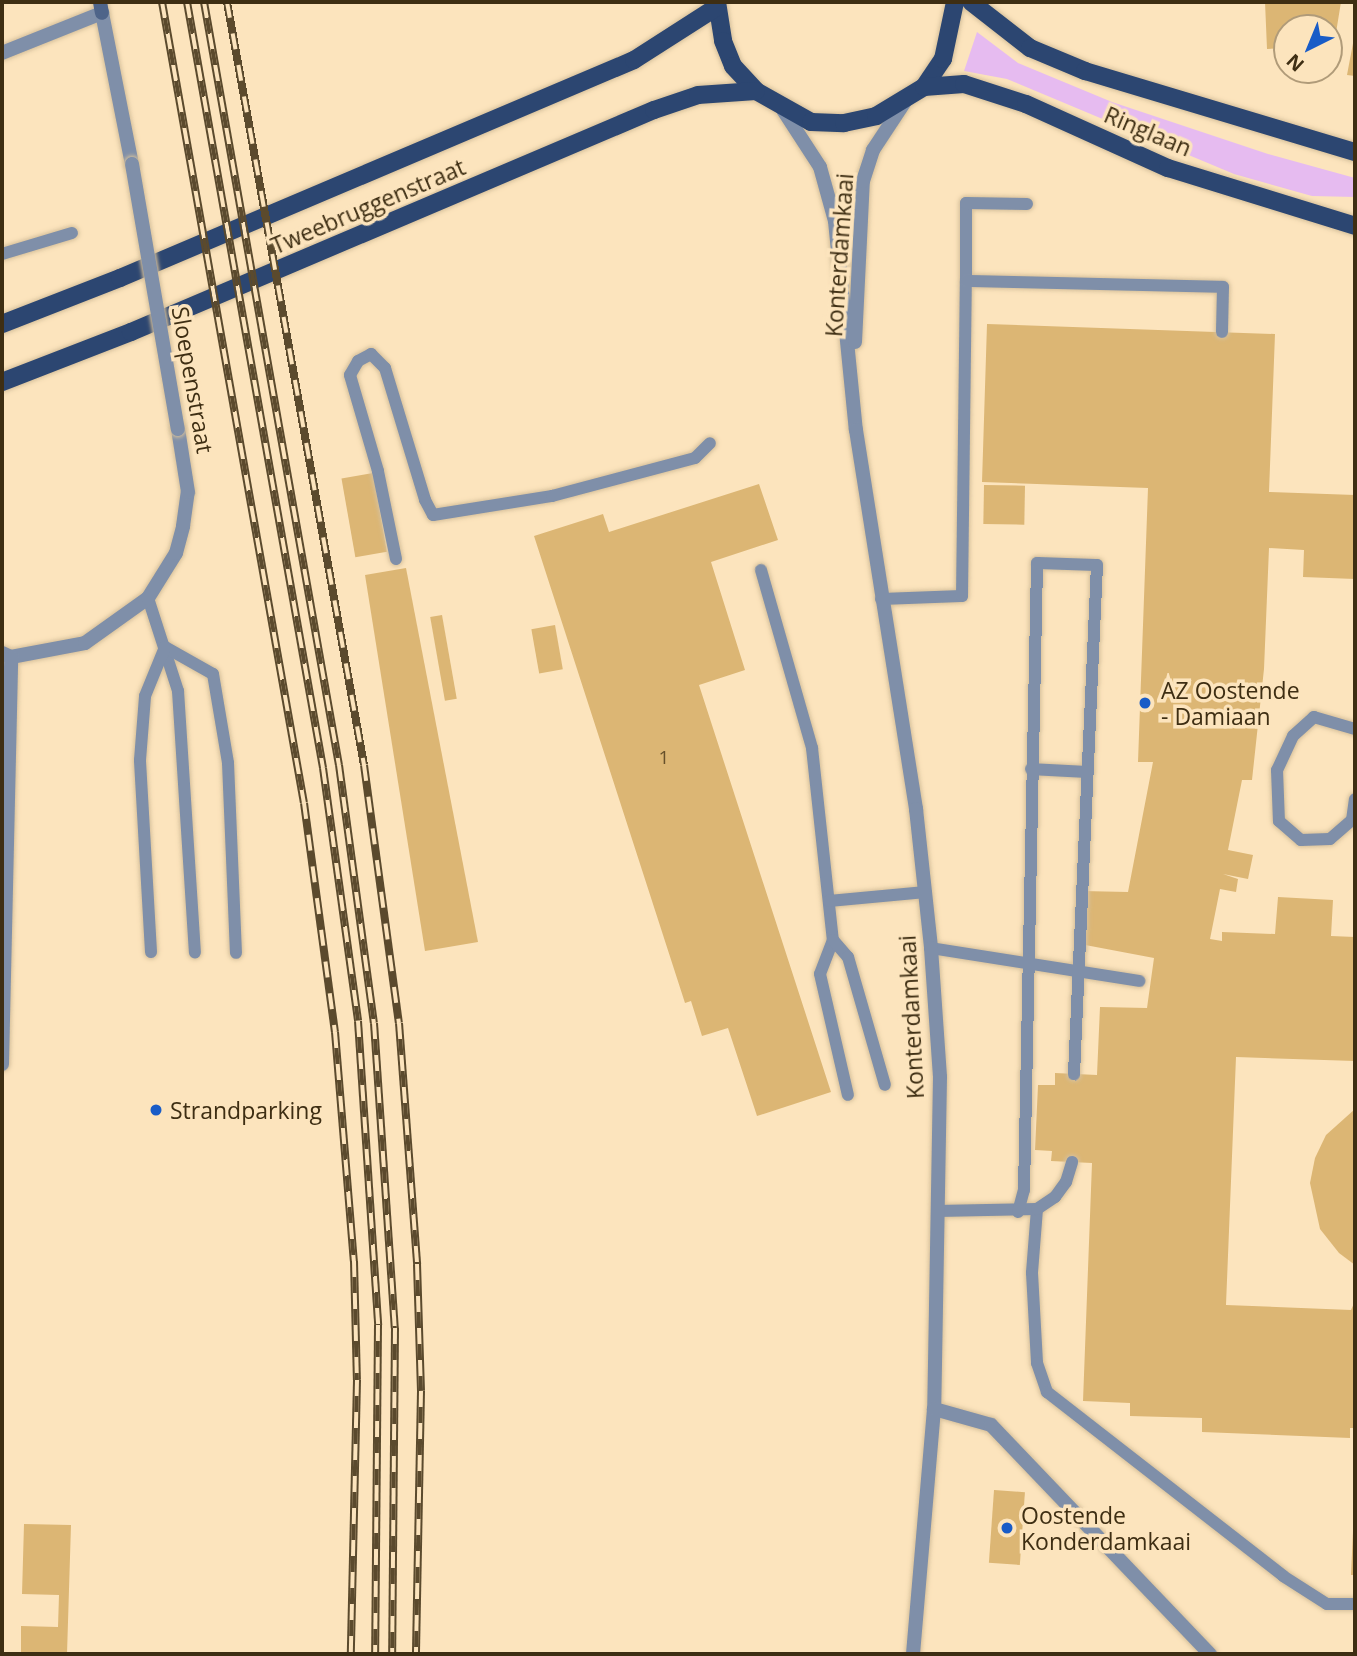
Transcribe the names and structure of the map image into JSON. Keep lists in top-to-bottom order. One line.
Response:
{"streets":{"main road":["Ringlaan","Tweebruggenstraat"],"street":["Konterdamkaai","Sloepenstraat"]},"places":["AZ Oostende - Damiaan","Strandparking","Oostende Konderdamkaai"],"house_numbers":["1"],"north":"bottom left"}
